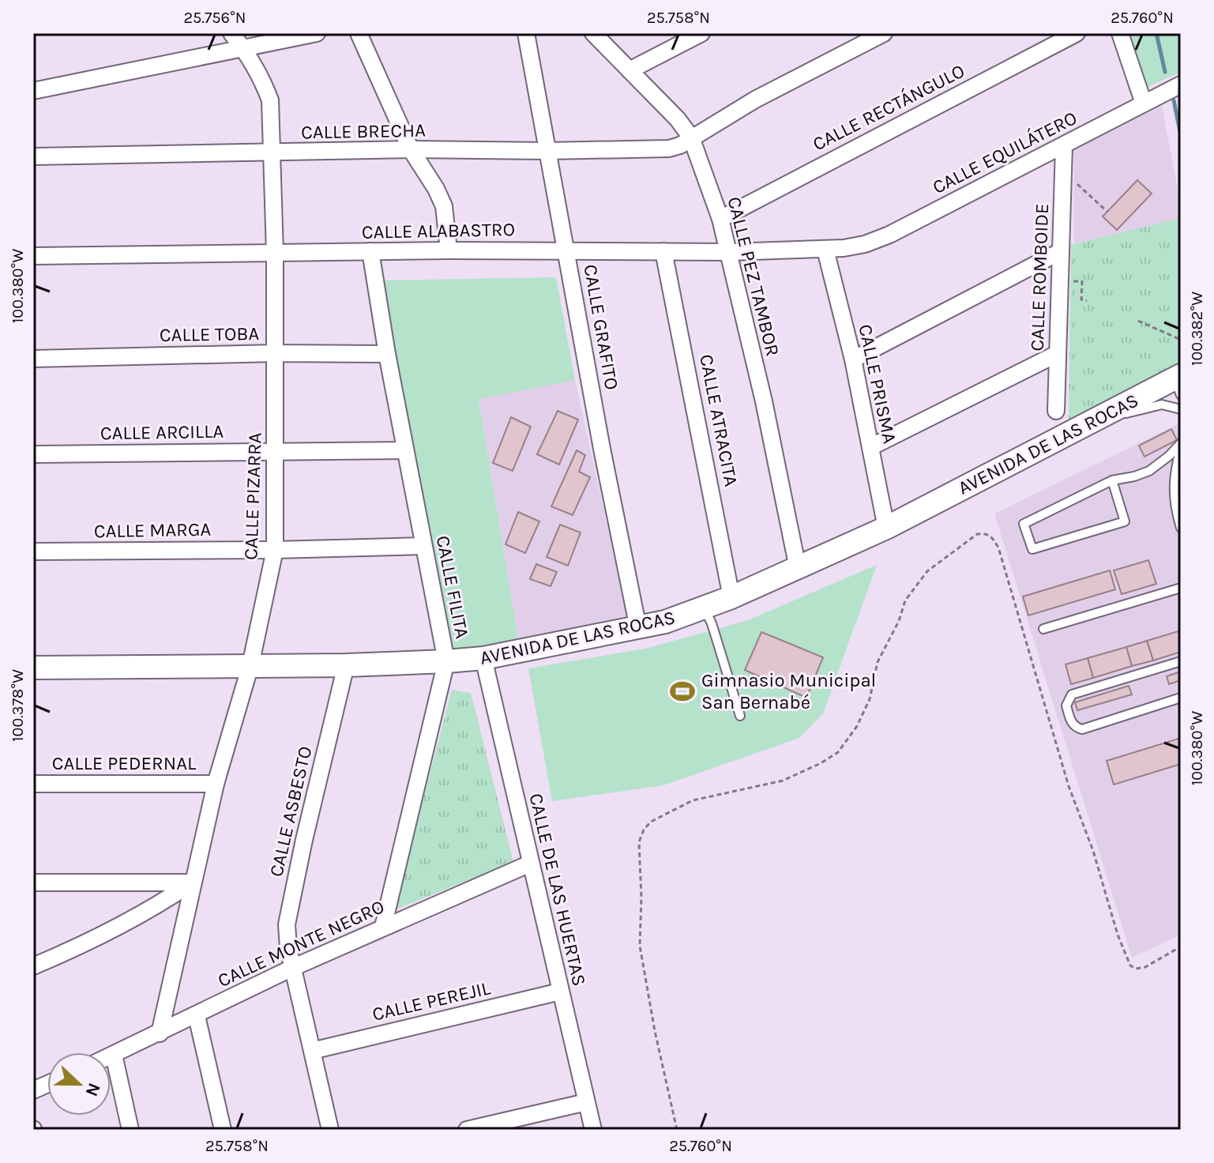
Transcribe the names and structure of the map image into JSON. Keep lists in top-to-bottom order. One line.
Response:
{"streets":{"street":["CALLE RECTÁNGULO","CALLE BRECHA","CALLE EQUILÁTERO","CALLE ALABASTRO","CALLE PEZ TAMBOR","CALLE ROMBOIDE","CALLE GRAFITO","CALLE TOBA","CALLE PRISMA","CALLE ATRACITA","CALLE ARCILLA","AVENIDA DE LAS ROCAS","CALLE PIZARRA","CALLE MARGA","CALLE FILITA","CALLE PEDERNAL","CALLE ASBESTO","CALLE DE LAS HUERTAS","CALLE MONTE NEGRO","CALLE PEREJIL"]},"crossings":[["CALLE RECTÁNGULO","CALLE PEZ TAMBOR"],["CALLE BRECHA","CALLE PEZ TAMBOR"],["CALLE BRECHA","CALLE GRAFITO"],["CALLE BRECHA","CALLE PIZARRA"],["CALLE EQUILÁTERO","CALLE ALABASTRO"],["CALLE EQUILÁTERO","CALLE ROMBOIDE"],["CALLE ALABASTRO","CALLE PEZ TAMBOR"],["CALLE ALABASTRO","CALLE GRAFITO"],["CALLE ALABASTRO","CALLE PRISMA"],["CALLE ALABASTRO","CALLE ATRACITA"],["CALLE ALABASTRO","CALLE PIZARRA"],["CALLE ALABASTRO","CALLE FILITA"],["CALLE PEZ TAMBOR","AVENIDA DE LAS ROCAS"],["CALLE GRAFITO","AVENIDA DE LAS ROCAS"],["CALLE TOBA","CALLE PIZARRA"],["CALLE TOBA","CALLE FILITA"],["CALLE PRISMA","AVENIDA DE LAS ROCAS"],["CALLE ATRACITA","AVENIDA DE LAS ROCAS"],["CALLE ARCILLA","CALLE PIZARRA"],["CALLE ARCILLA","CALLE FILITA"],["AVENIDA DE LAS ROCAS","CALLE PIZARRA"],["AVENIDA DE LAS ROCAS","CALLE FILITA"],["AVENIDA DE LAS ROCAS","CALLE ASBESTO"],["AVENIDA DE LAS ROCAS","CALLE DE LAS HUERTAS"],["CALLE PIZARRA","CALLE MARGA"],["CALLE PIZARRA","CALLE PEDERNAL"],["CALLE PIZARRA","CALLE MONTE NEGRO"],["CALLE MARGA","CALLE FILITA"],["CALLE FILITA","CALLE MONTE NEGRO"],["CALLE ASBESTO","CALLE MONTE NEGRO"],["CALLE ASBESTO","CALLE PEREJIL"],["CALLE DE LAS HUERTAS","CALLE MONTE NEGRO"],["CALLE DE LAS HUERTAS","CALLE PEREJIL"]],"places":{"sports":["Gimnasio Municipal San Bernabé"]},"north":"right","coordinates":["25.756°N","25.758°N","25.760°N","100.380°W","100.382°W","100.378°W"]}
